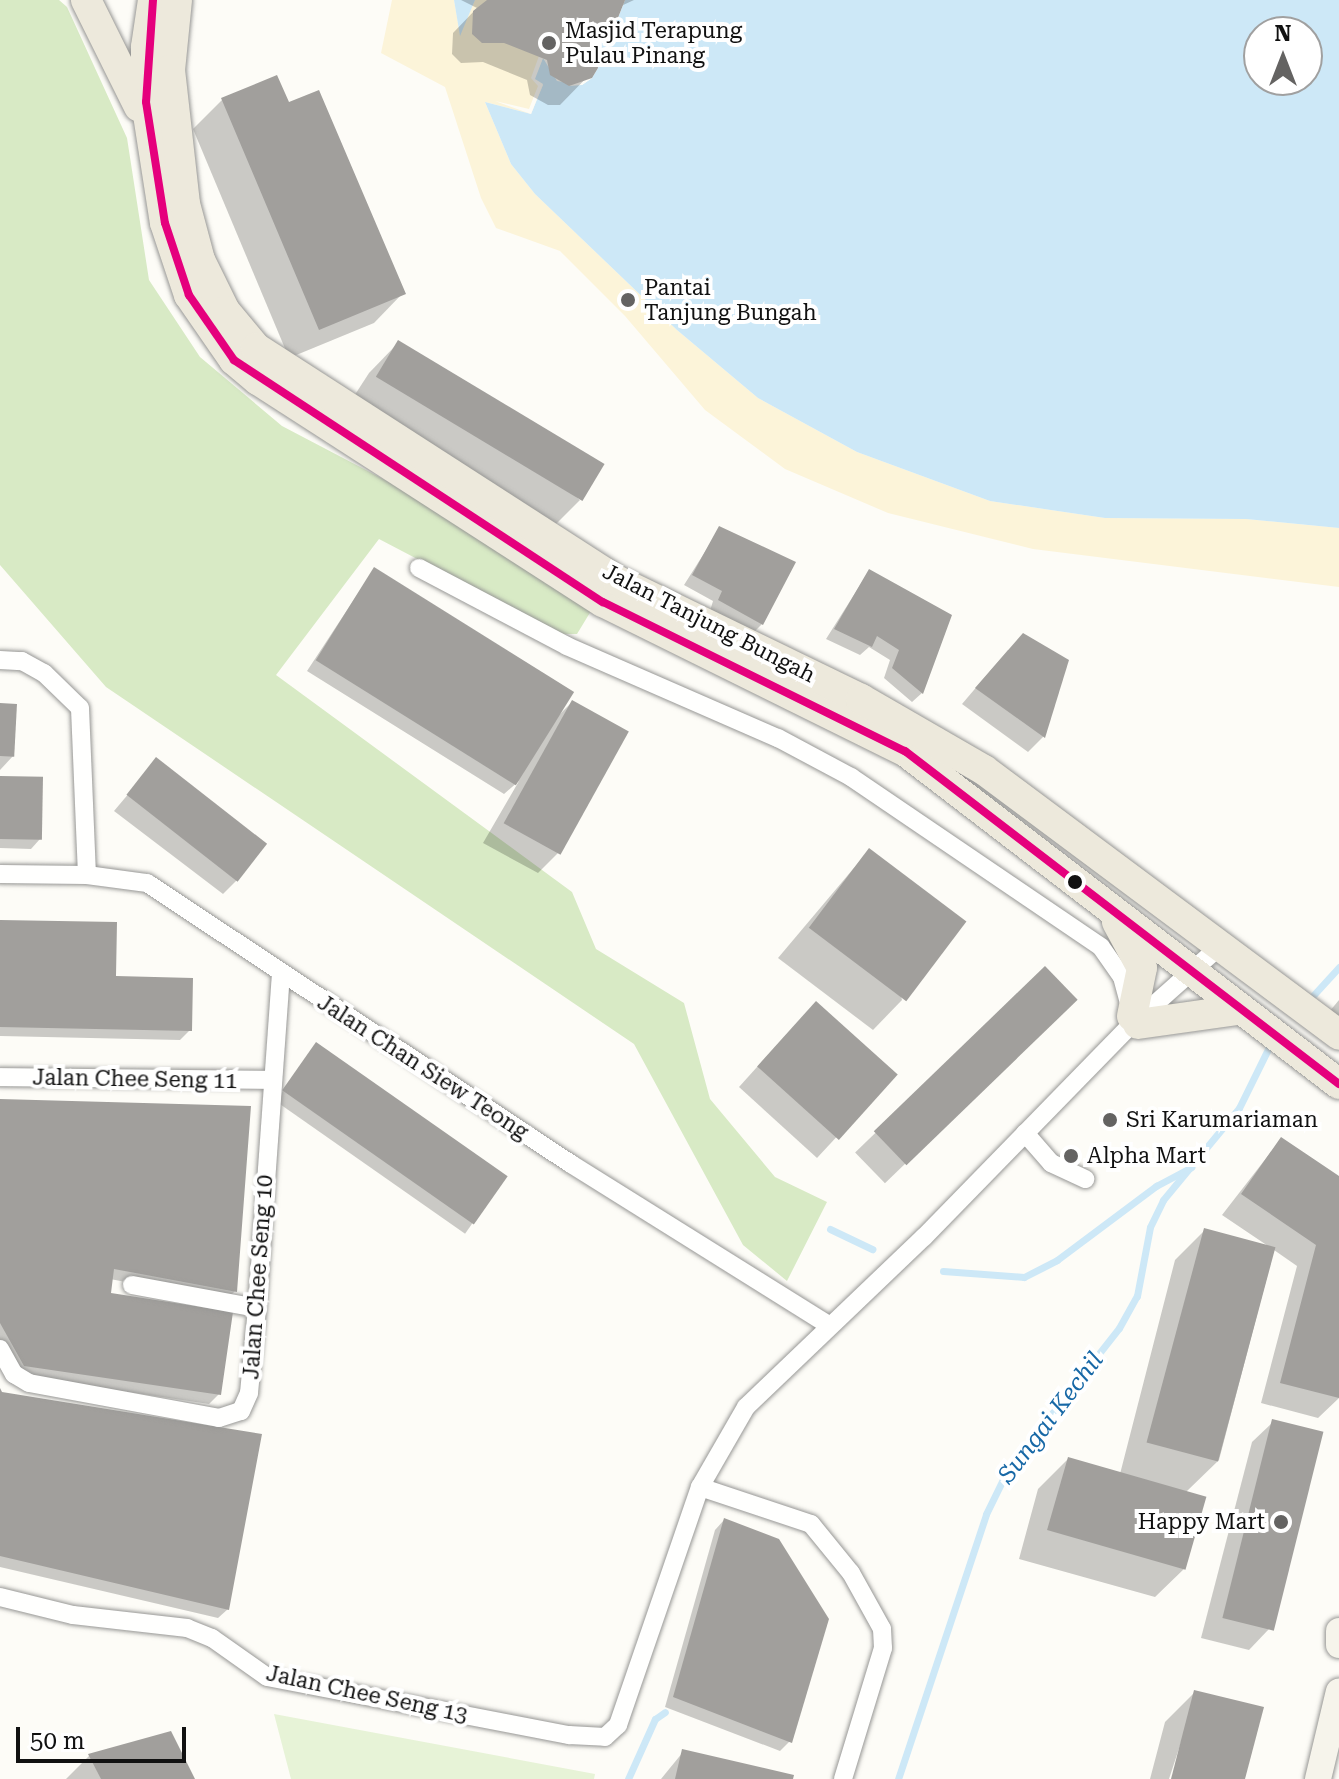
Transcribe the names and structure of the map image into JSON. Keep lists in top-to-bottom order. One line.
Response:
{"streets":{"main road":["Jalan Tanjung Bungah"],"street":["Jalan Chan Siew Teong","Jalan Chee Seng 11","Jalan Chee Seng 10","Jalan Chee Seng 13"]},"crossings":[["Jalan Chan Siew Teong","Jalan Chee Seng 10"],["Jalan Chee Seng 11","Jalan Chee Seng 10"]],"water":["Sungai Kechil"],"places":["Masjid Terapung Pulau Pinang","Pantai Tanjung Bungah","Sri Karumariaman","Alpha Mart","Happy Mart"],"scale_bar":"50 m","north":"top"}
